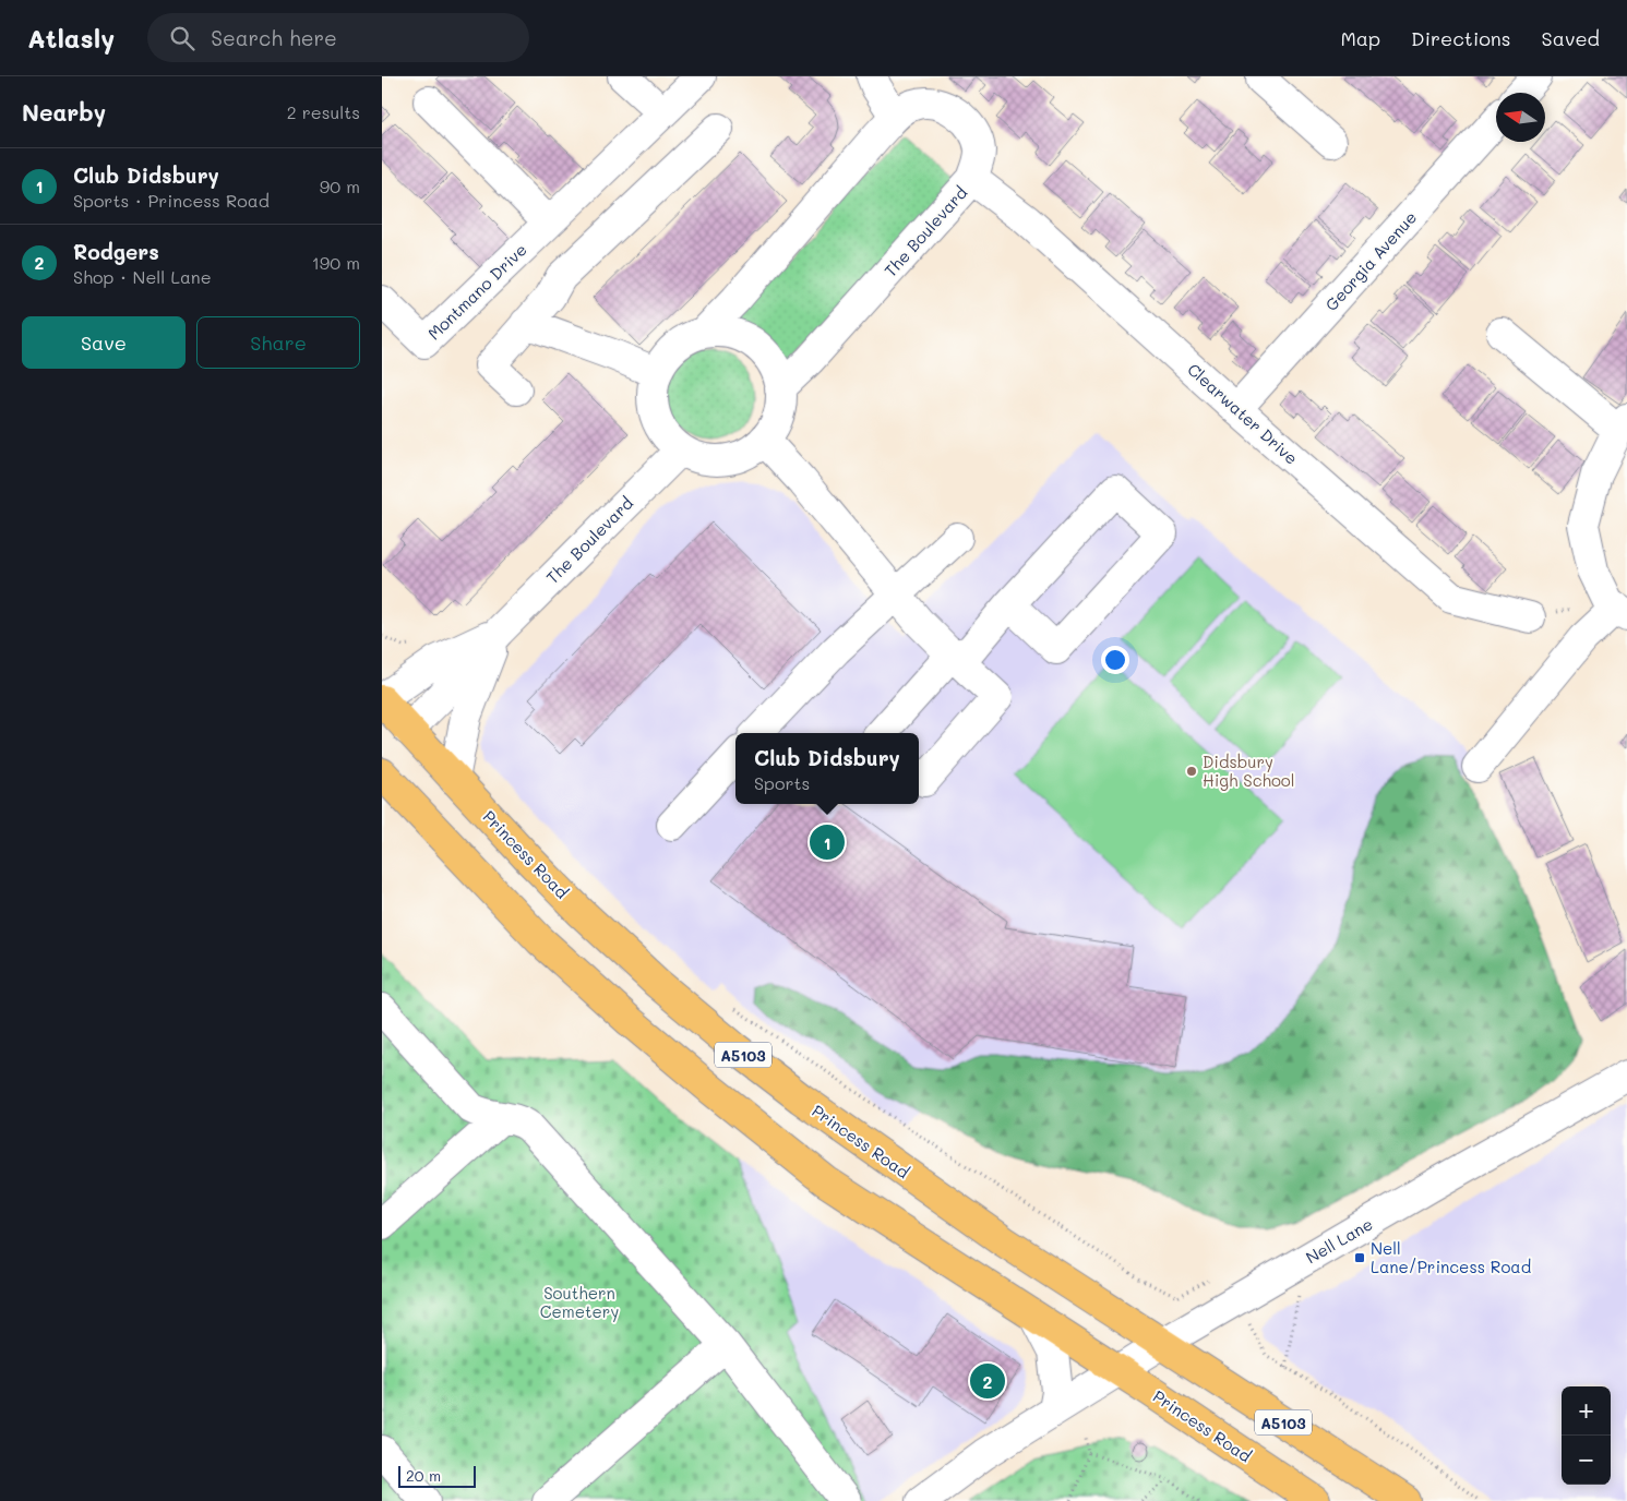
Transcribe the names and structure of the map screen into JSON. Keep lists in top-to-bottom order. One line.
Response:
{"streets":{"highway":["Princess Road","A5103"],"street":["The Boulevard","Georgia Avenue","Montmano Drive","Clearwater Drive","Nell Lane"]},"crossings":[["The Boulevard","Clearwater Drive"],["The Boulevard","Princess Road"],["Georgia Avenue","Clearwater Drive"],["Princess Road","Nell Lane"]],"parks":["Southern Cemetery"],"places":{"other":["Didsbury High School"],"transit":["Nell Lane/Princess Road"]},"scale_bar":"20 m","north":"left","page":{"header":"Atlasly","search":"Search here","nav":["Map","Directions","Saved"],"heading":["Nearby","2 results"],"list":[{"mark":"1","name":"Club Didsbury","note":"Sports · Princess Road","value":"90 m"},{"mark":"2","name":"Rodgers","note":"Shop · Nell Lane","value":"190 m"}],"buttons":["Save","Share"],"popup":["Club Didsbury","Sports"],"pins":["1","2"],"map_buttons":["+","−"],"scale":"20 m"}}
